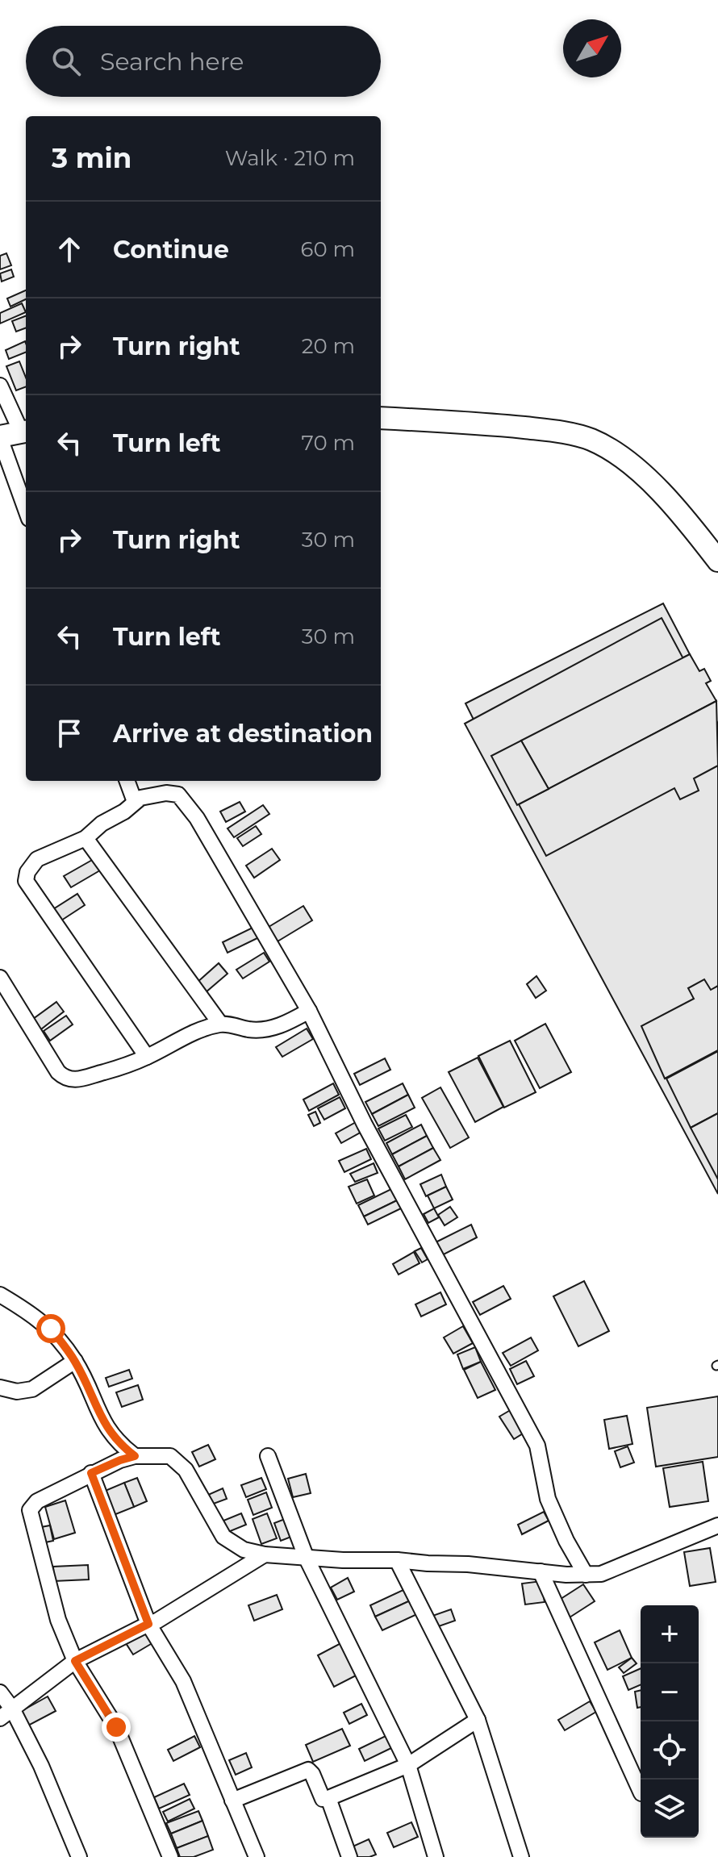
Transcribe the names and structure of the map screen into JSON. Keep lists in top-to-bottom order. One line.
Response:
{"north":"top right","page":{"search":"Search here","heading":["3 min","Walk · 210 m"],"list":[["Continue","60 m"],["Turn right","20 m"],["Turn left","70 m"],["Turn right","30 m"],["Turn left","30 m"],"Arrive at destination"],"map_buttons":["+","−"]}}
